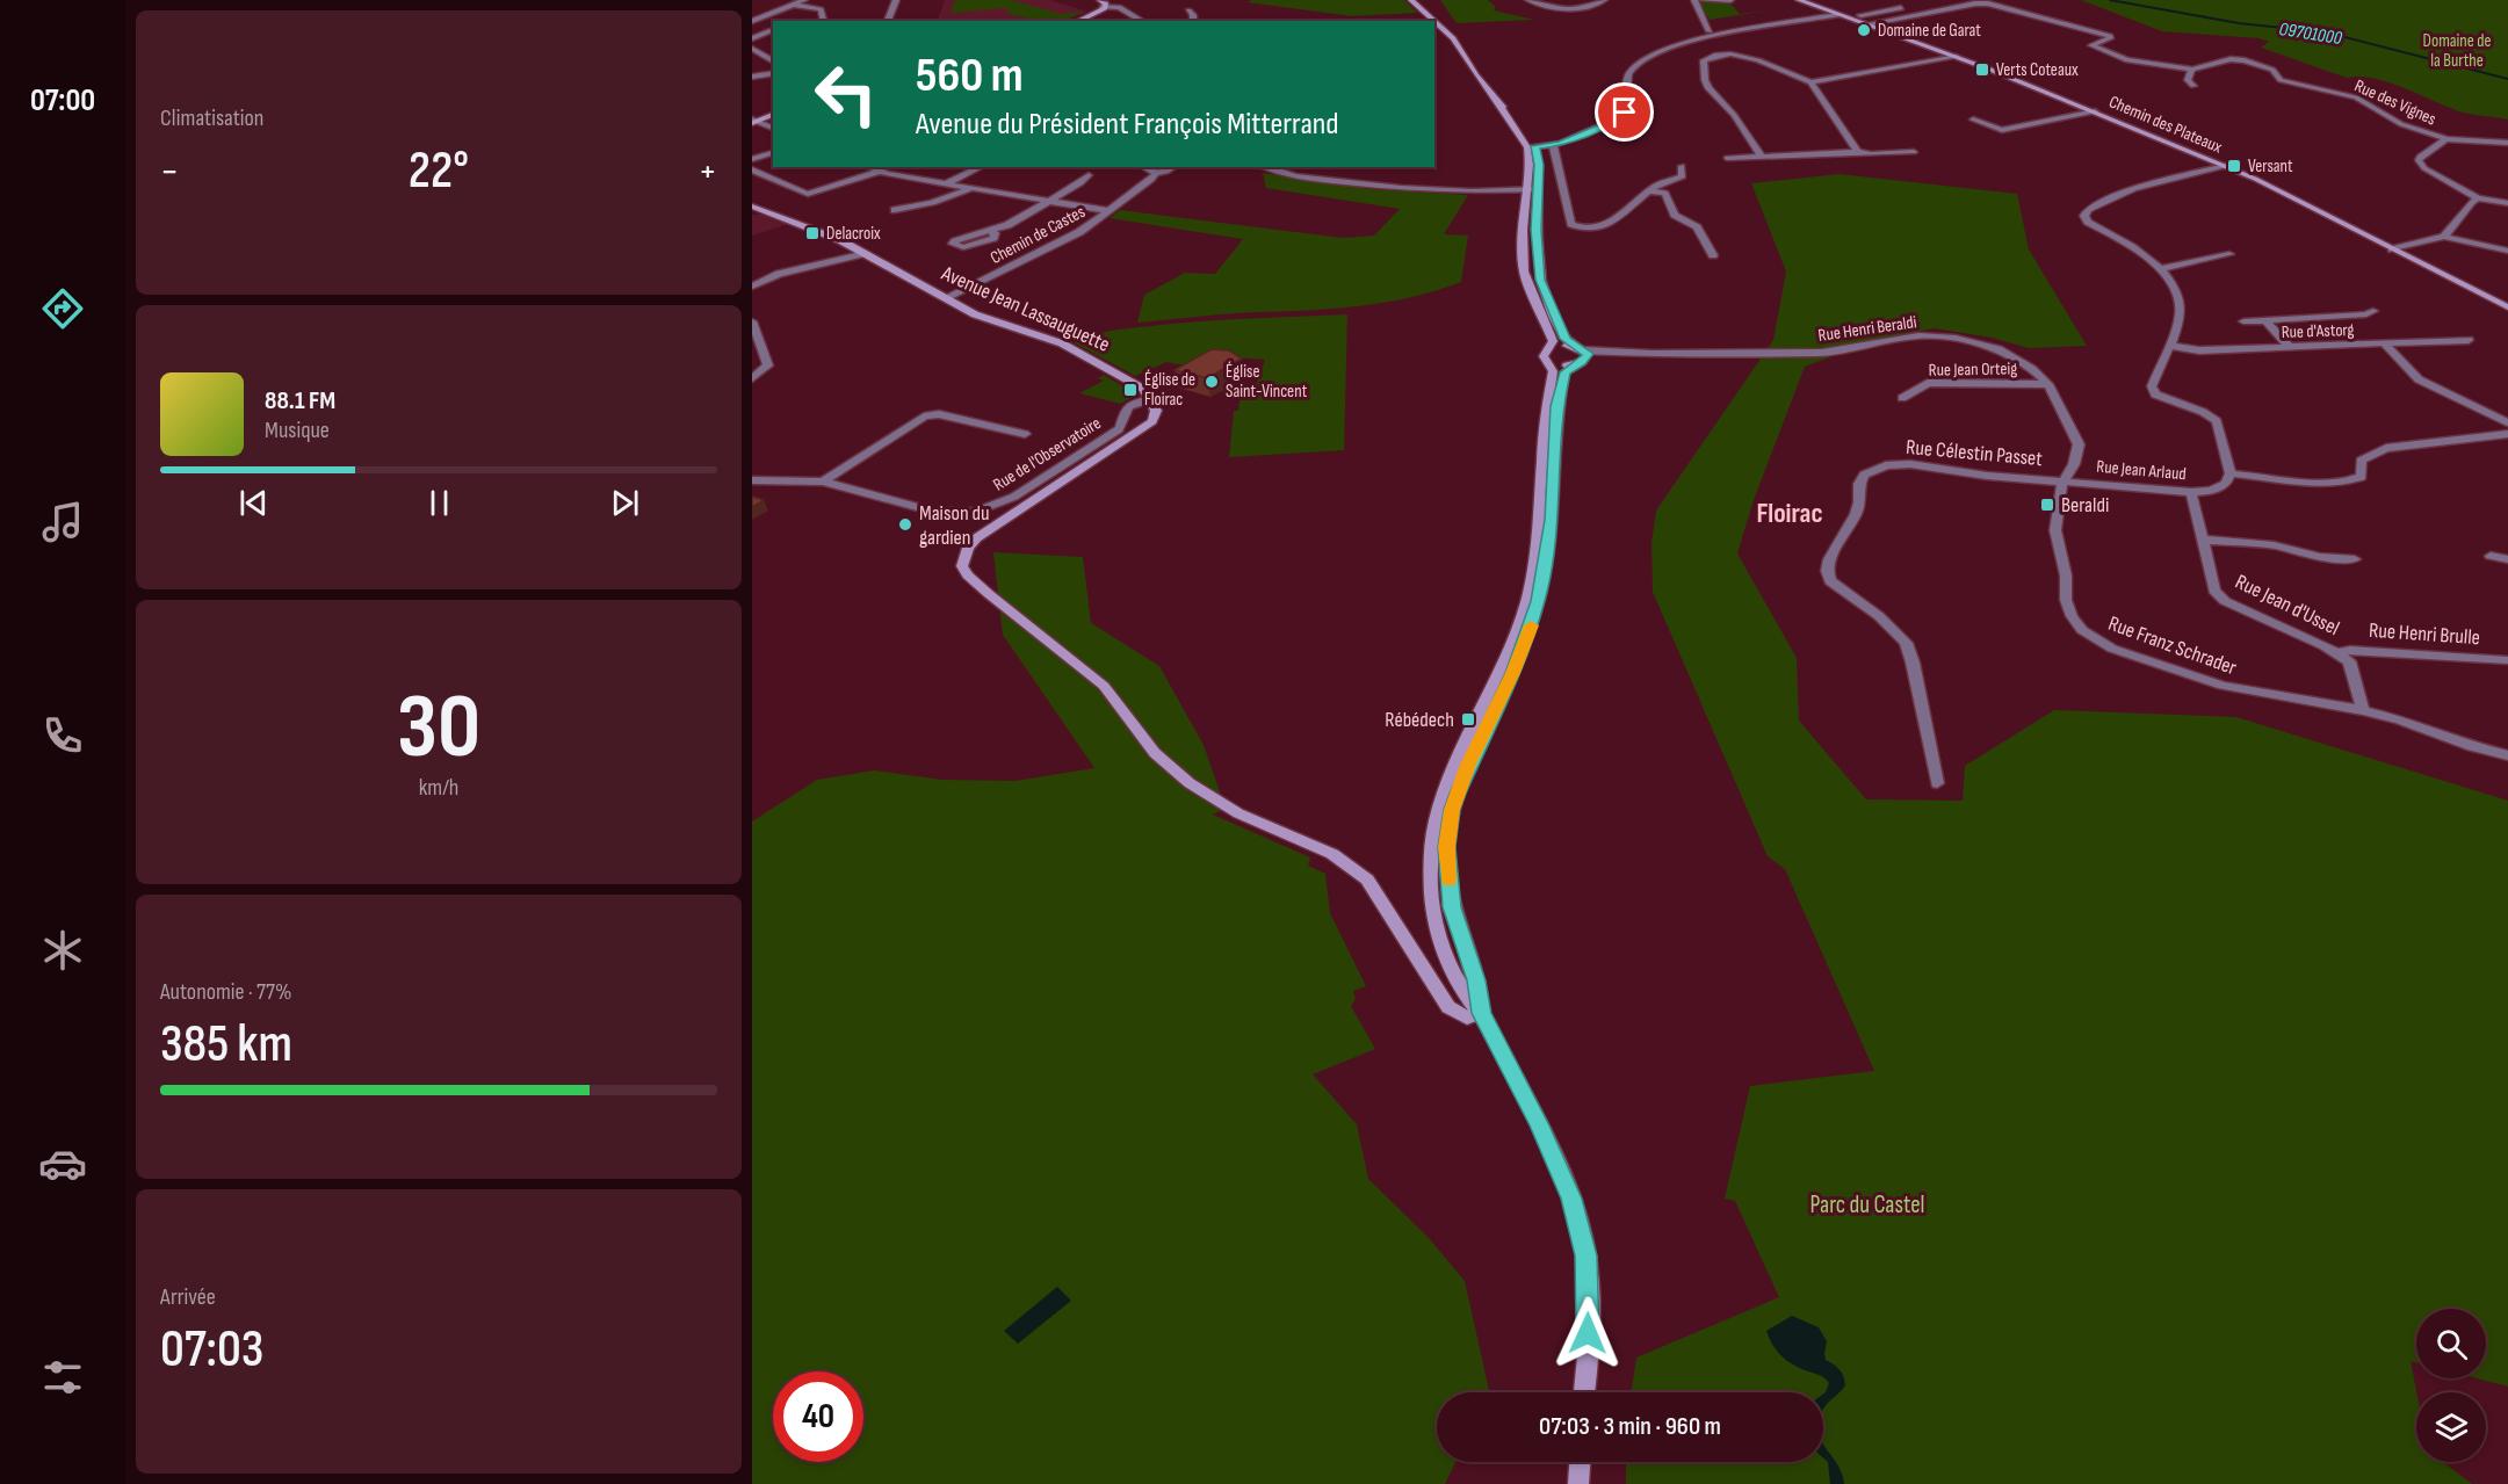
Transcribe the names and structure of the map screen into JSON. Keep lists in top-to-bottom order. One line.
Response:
{"streets":{"street":["Rue des Vignes","Chemin des Plateaux","Chemin de Castes","Avenue Jean Lassauguette","Rue Henri Beraldi","Rue d'Astorg","Rue Jean Orteig","Rue Célestin Passet","Rue de l'Observatoire","Rue Jean Arlaud","Rue Jean d'Ussel","Rue Henri Brulle","Rue Franz Schrader"]},"crossings":[["Rue des Vignes","Chemin des Plateaux"],["Chemin de Castes","Avenue Jean Lassauguette"],["Avenue Jean Lassauguette","Rue de l'Observatoire"],["Rue Henri Beraldi","Rue Jean Orteig"],["Rue Henri Beraldi","Rue Franz Schrader"],["Rue Célestin Passet","Rue Jean Arlaud"],["Rue Célestin Passet","Rue Franz Schrader"],["Rue Jean Arlaud","Rue Jean d'Ussel"],["Rue Jean Arlaud","Rue Franz Schrader"],["Rue Jean d'Ussel","Rue Henri Brulle"],["Rue Jean d'Ussel","Rue Franz Schrader"]],"districts":["Floirac"],"water":["O9701000"],"parks":["Domaine de la Burthe","Parc du Castel"],"places":{"other":["Domaine de Garat","Église Saint-Vincent","Maison du gardien"],"transit":["Verts Coteaux","Versant","Delacroix","Église de Floirac","Beraldi","Rébédech"]},"page":{"tabs":"07:00","tile":["Climatisation",["30","km/h"],["Autonomie · 77%","385 km"],["Arrivée","07:03"]],"turn":["560 m","Avenue du Président François Mitterrand"],"heat":["−","22°","+"],"song":["88.1 FM","Musique"],"limit":"40","trip":"07:03 · 3 min · 960 m"}}
